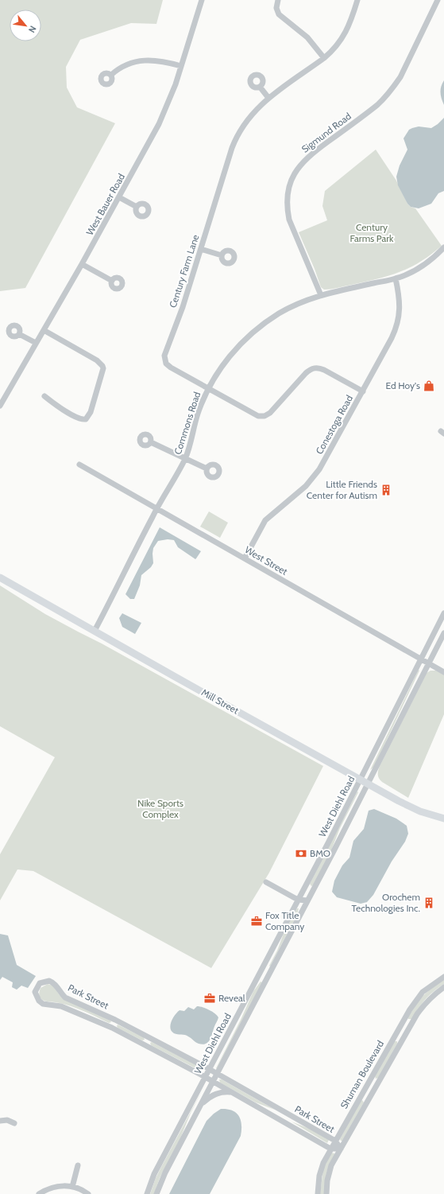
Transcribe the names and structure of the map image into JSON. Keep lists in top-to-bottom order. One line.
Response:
{"streets":{"main road":["Mill Street"],"street":["Sigmund Road","West Bauer Road","Century Farm Lane","Commons Road","Conestoga Road","West Street","West Diehl Road","Park Street","Shuman Boulevard"]},"crossings":[["Sigmund Road","Commons Road"],["Century Farm Lane","Commons Road"],["Century Farm Lane","Conestoga Road"],["Commons Road","Conestoga Road"],["Commons Road","West Street"],["Commons Road","Mill Street"],["Conestoga Road","West Street"],["West Street","West Diehl Road"],["Mill Street","West Diehl Road"],["West Diehl Road","Park Street"],["Park Street","Shuman Boulevard"]],"parks":["Century Farms Park","Nike Sports Complex"],"places":{"shop":["Ed Hoy's"],"building":["Little Friends Center for Autism","Orochem Technologies Inc."],"bank":["BMO"],"office":["Fox Title Company","Reveal"]},"north":"bottom right"}
